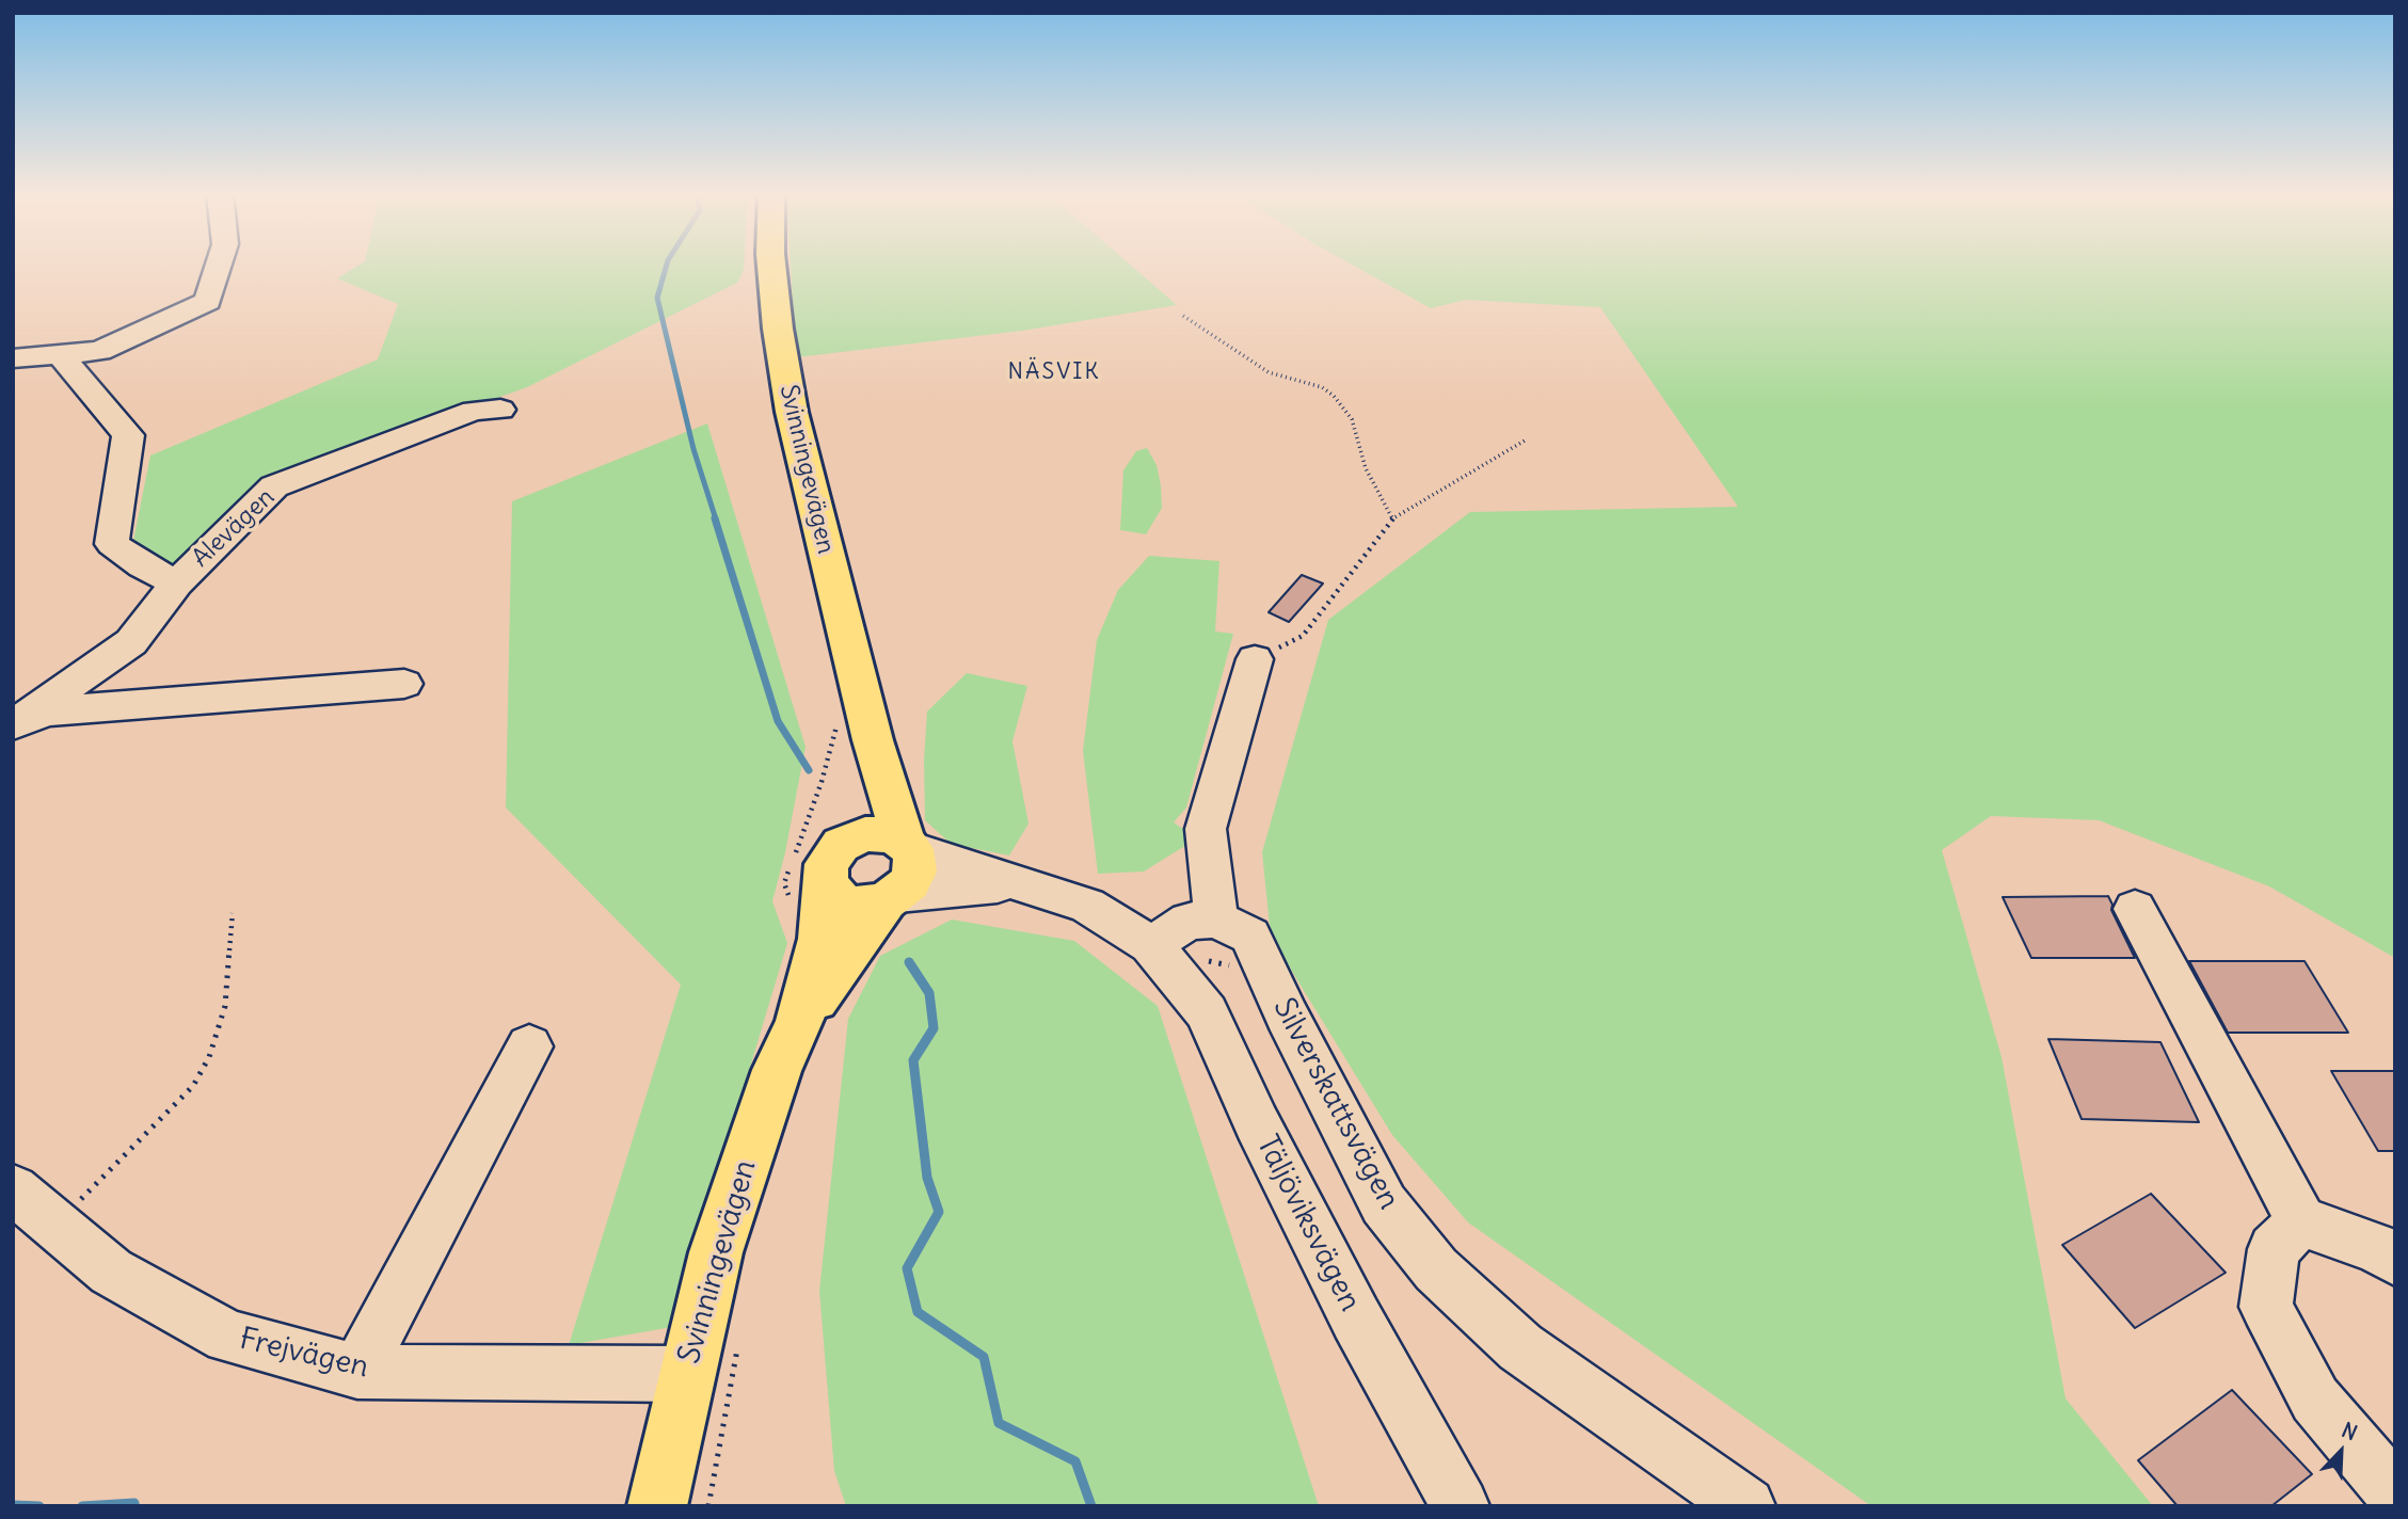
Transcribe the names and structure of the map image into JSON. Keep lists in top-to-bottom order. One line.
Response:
{"streets":{"main road":["Svinningevägen"],"street":["Alevägen","Silverskattsvägen","Täljöviksvägen","Frejvägen"]},"crossings":[["Svinningevägen","Frejvägen"]],"districts":["NÄSVIK"],"north":"top right"}
